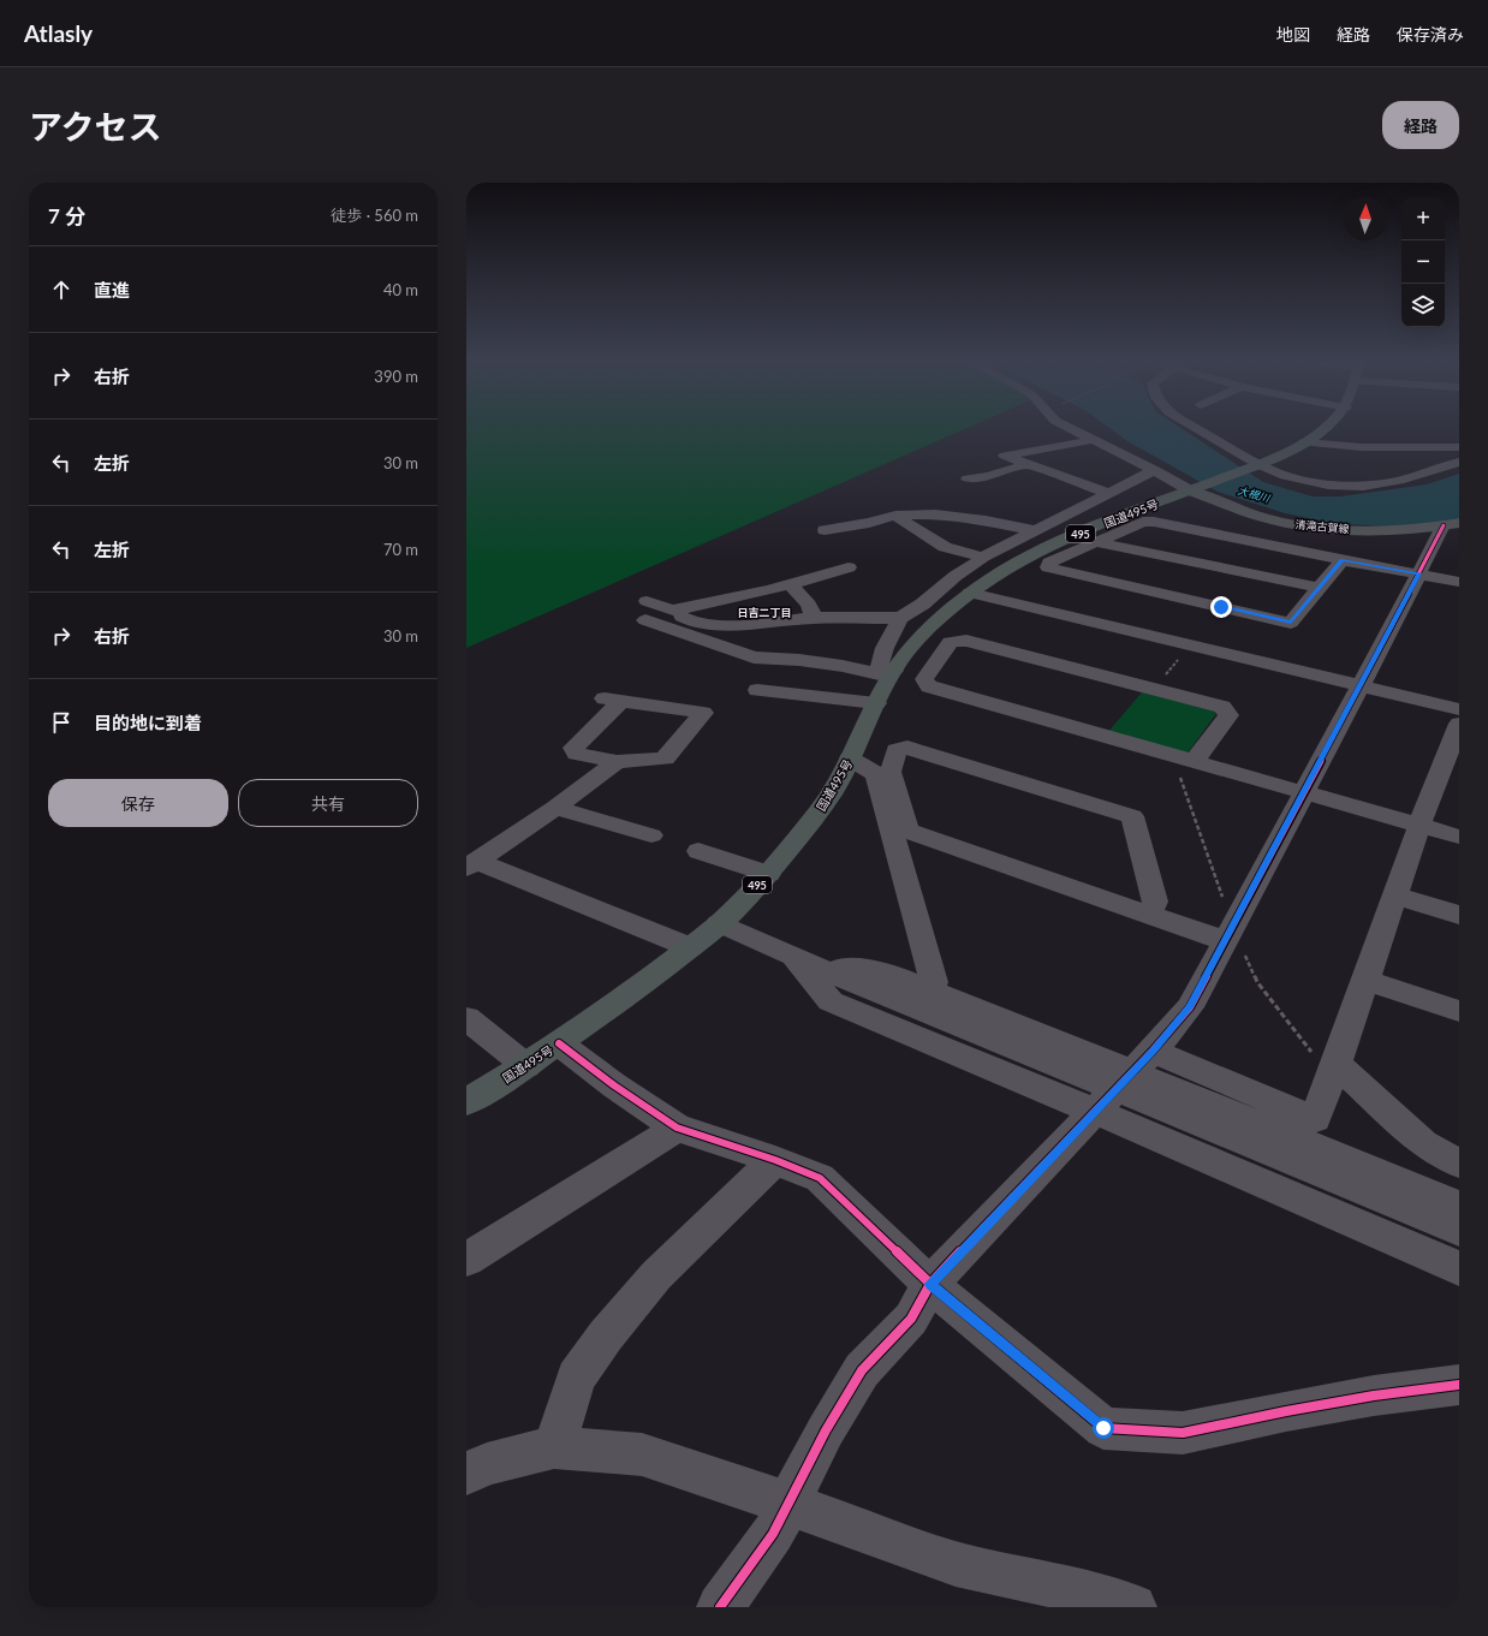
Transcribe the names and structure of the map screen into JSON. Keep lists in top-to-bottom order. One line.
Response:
{"streets":{"highway":["国道495号","495"],"main road":["清滝古賀線"]},"crossings":[["国道495号","清滝古賀線"],["国道495号","495"],["清滝古賀線","495"]],"districts":["日吉二丁目"],"water":["大根川"],"north":"top","page":{"header":"Atlasly","nav":["地図","経路","保存済み"],"title":"アクセス","buttons":["経路",["保存","共有"]],"heading":["7 分","徒歩 · 560 m"],"map_buttons":["+","−"],"list":[["直進","40 m"],["右折","390 m"],["左折","30 m"],["左折","70 m"],["右折","30 m"],"目的地に到着"]}}
